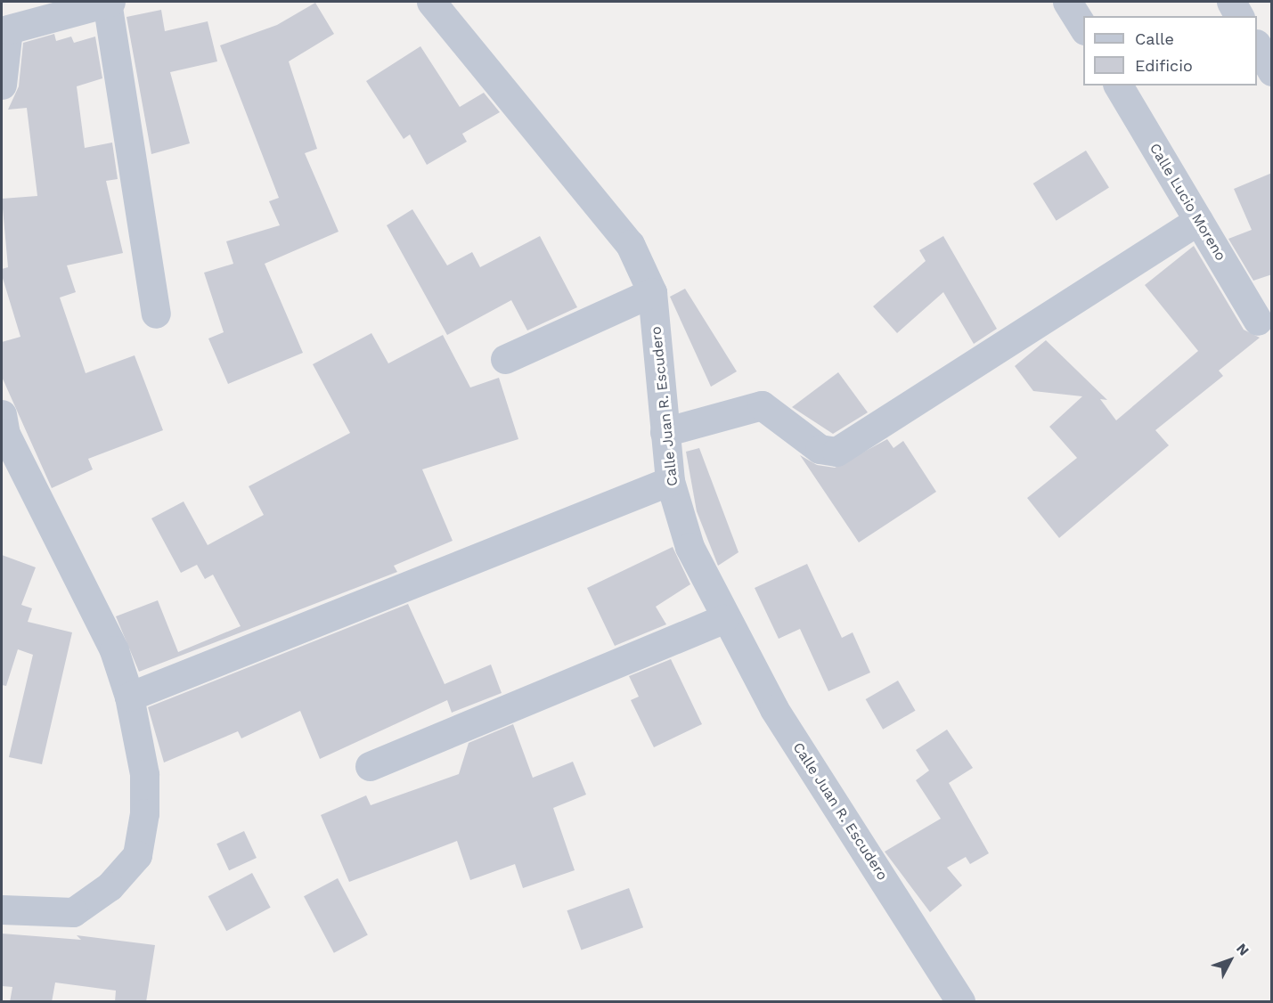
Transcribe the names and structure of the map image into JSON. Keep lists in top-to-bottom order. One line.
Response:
{"streets":{"street":["Calle Lucio Moreno","Calle Juan R. Escudero"]},"legend":["Calle","Edificio"],"north":"top right"}
